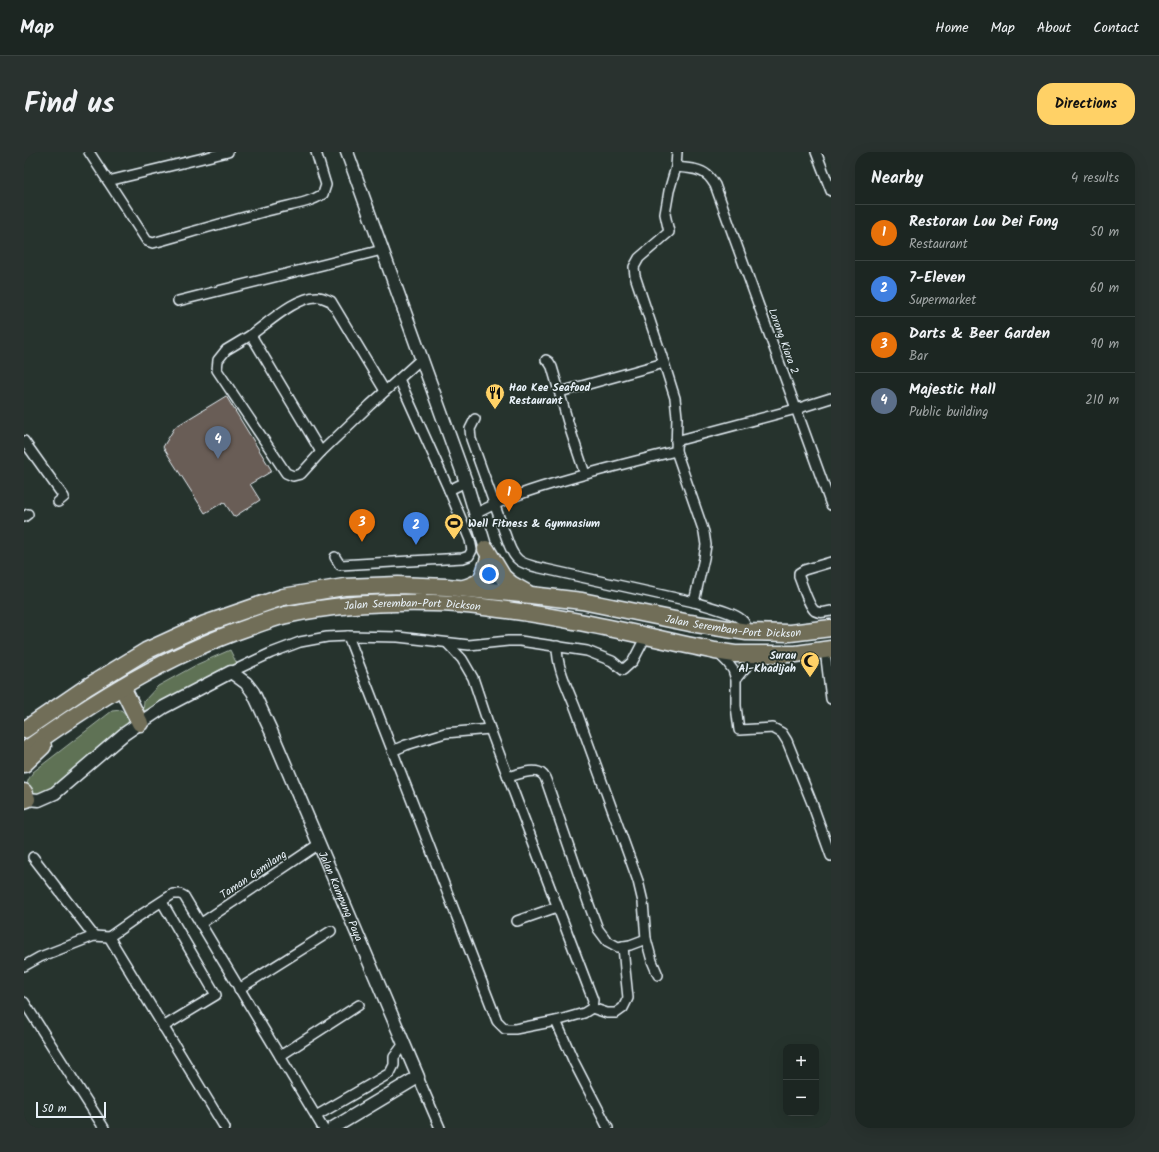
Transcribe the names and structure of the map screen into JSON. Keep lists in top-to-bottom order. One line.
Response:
{"streets":{"highway":["Jalan Seremban-Port Dickson"],"street":["Lorong Kiara 2","Taman Gemilang","Jalan Kampung Paya"]},"crossings":[["Taman Gemilang","Jalan Kampung Paya"]],"places":{"restaurant":["Hao Kee Seafood Restaurant"],"sports":["Well Fitness & Gymnasium"],"mosque":["Surau Al-Khadijah"]},"scale_bar":"50 m","page":{"header":"Map","nav":["Home","Map","About","Contact"],"title":"Find us","buttons":"Directions","heading":["Nearby","4 results"],"list":[{"mark":"1","name":"Restoran Lou Dei Fong","note":"Restaurant","value":"50 m"},{"mark":"2","name":"7-Eleven","note":"Supermarket","value":"60 m"},{"mark":"3","name":"Darts & Beer Garden","note":"Bar","value":"90 m"},{"mark":"4","name":"Majestic Hall","note":"Public building","value":"210 m"}],"pins":["4","1","3","2"],"map_buttons":["+","−"],"scale":"50 m"}}
